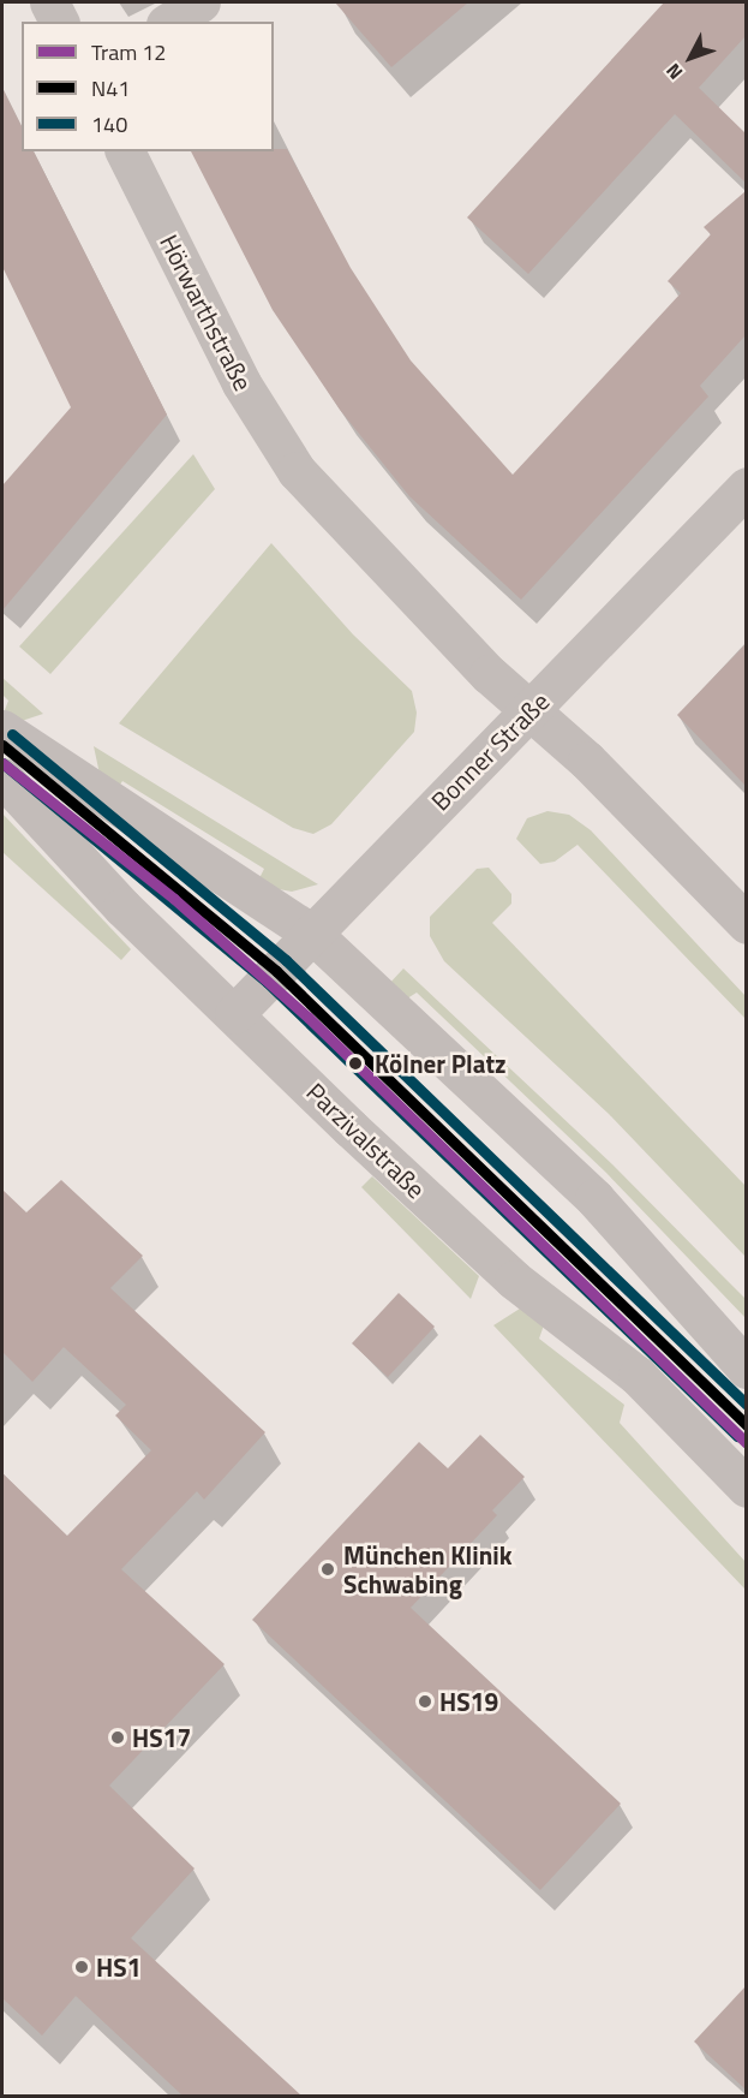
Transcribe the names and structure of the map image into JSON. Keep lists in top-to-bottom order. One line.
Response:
{"streets":{"street":["Hörwarthstraße","Bonner Straße","Parzivalstraße"]},"crossings":[["Hörwarthstraße","Bonner Straße"],["Bonner Straße","Parzivalstraße"]],"places":["Kölner Platz","München Klinik Schwabing","HS19","HS17","HS1"],"lines":["transit line N41","tram line 12","transit line 140"],"legend":["Tram 12","N41","140"],"north":"bottom left"}
